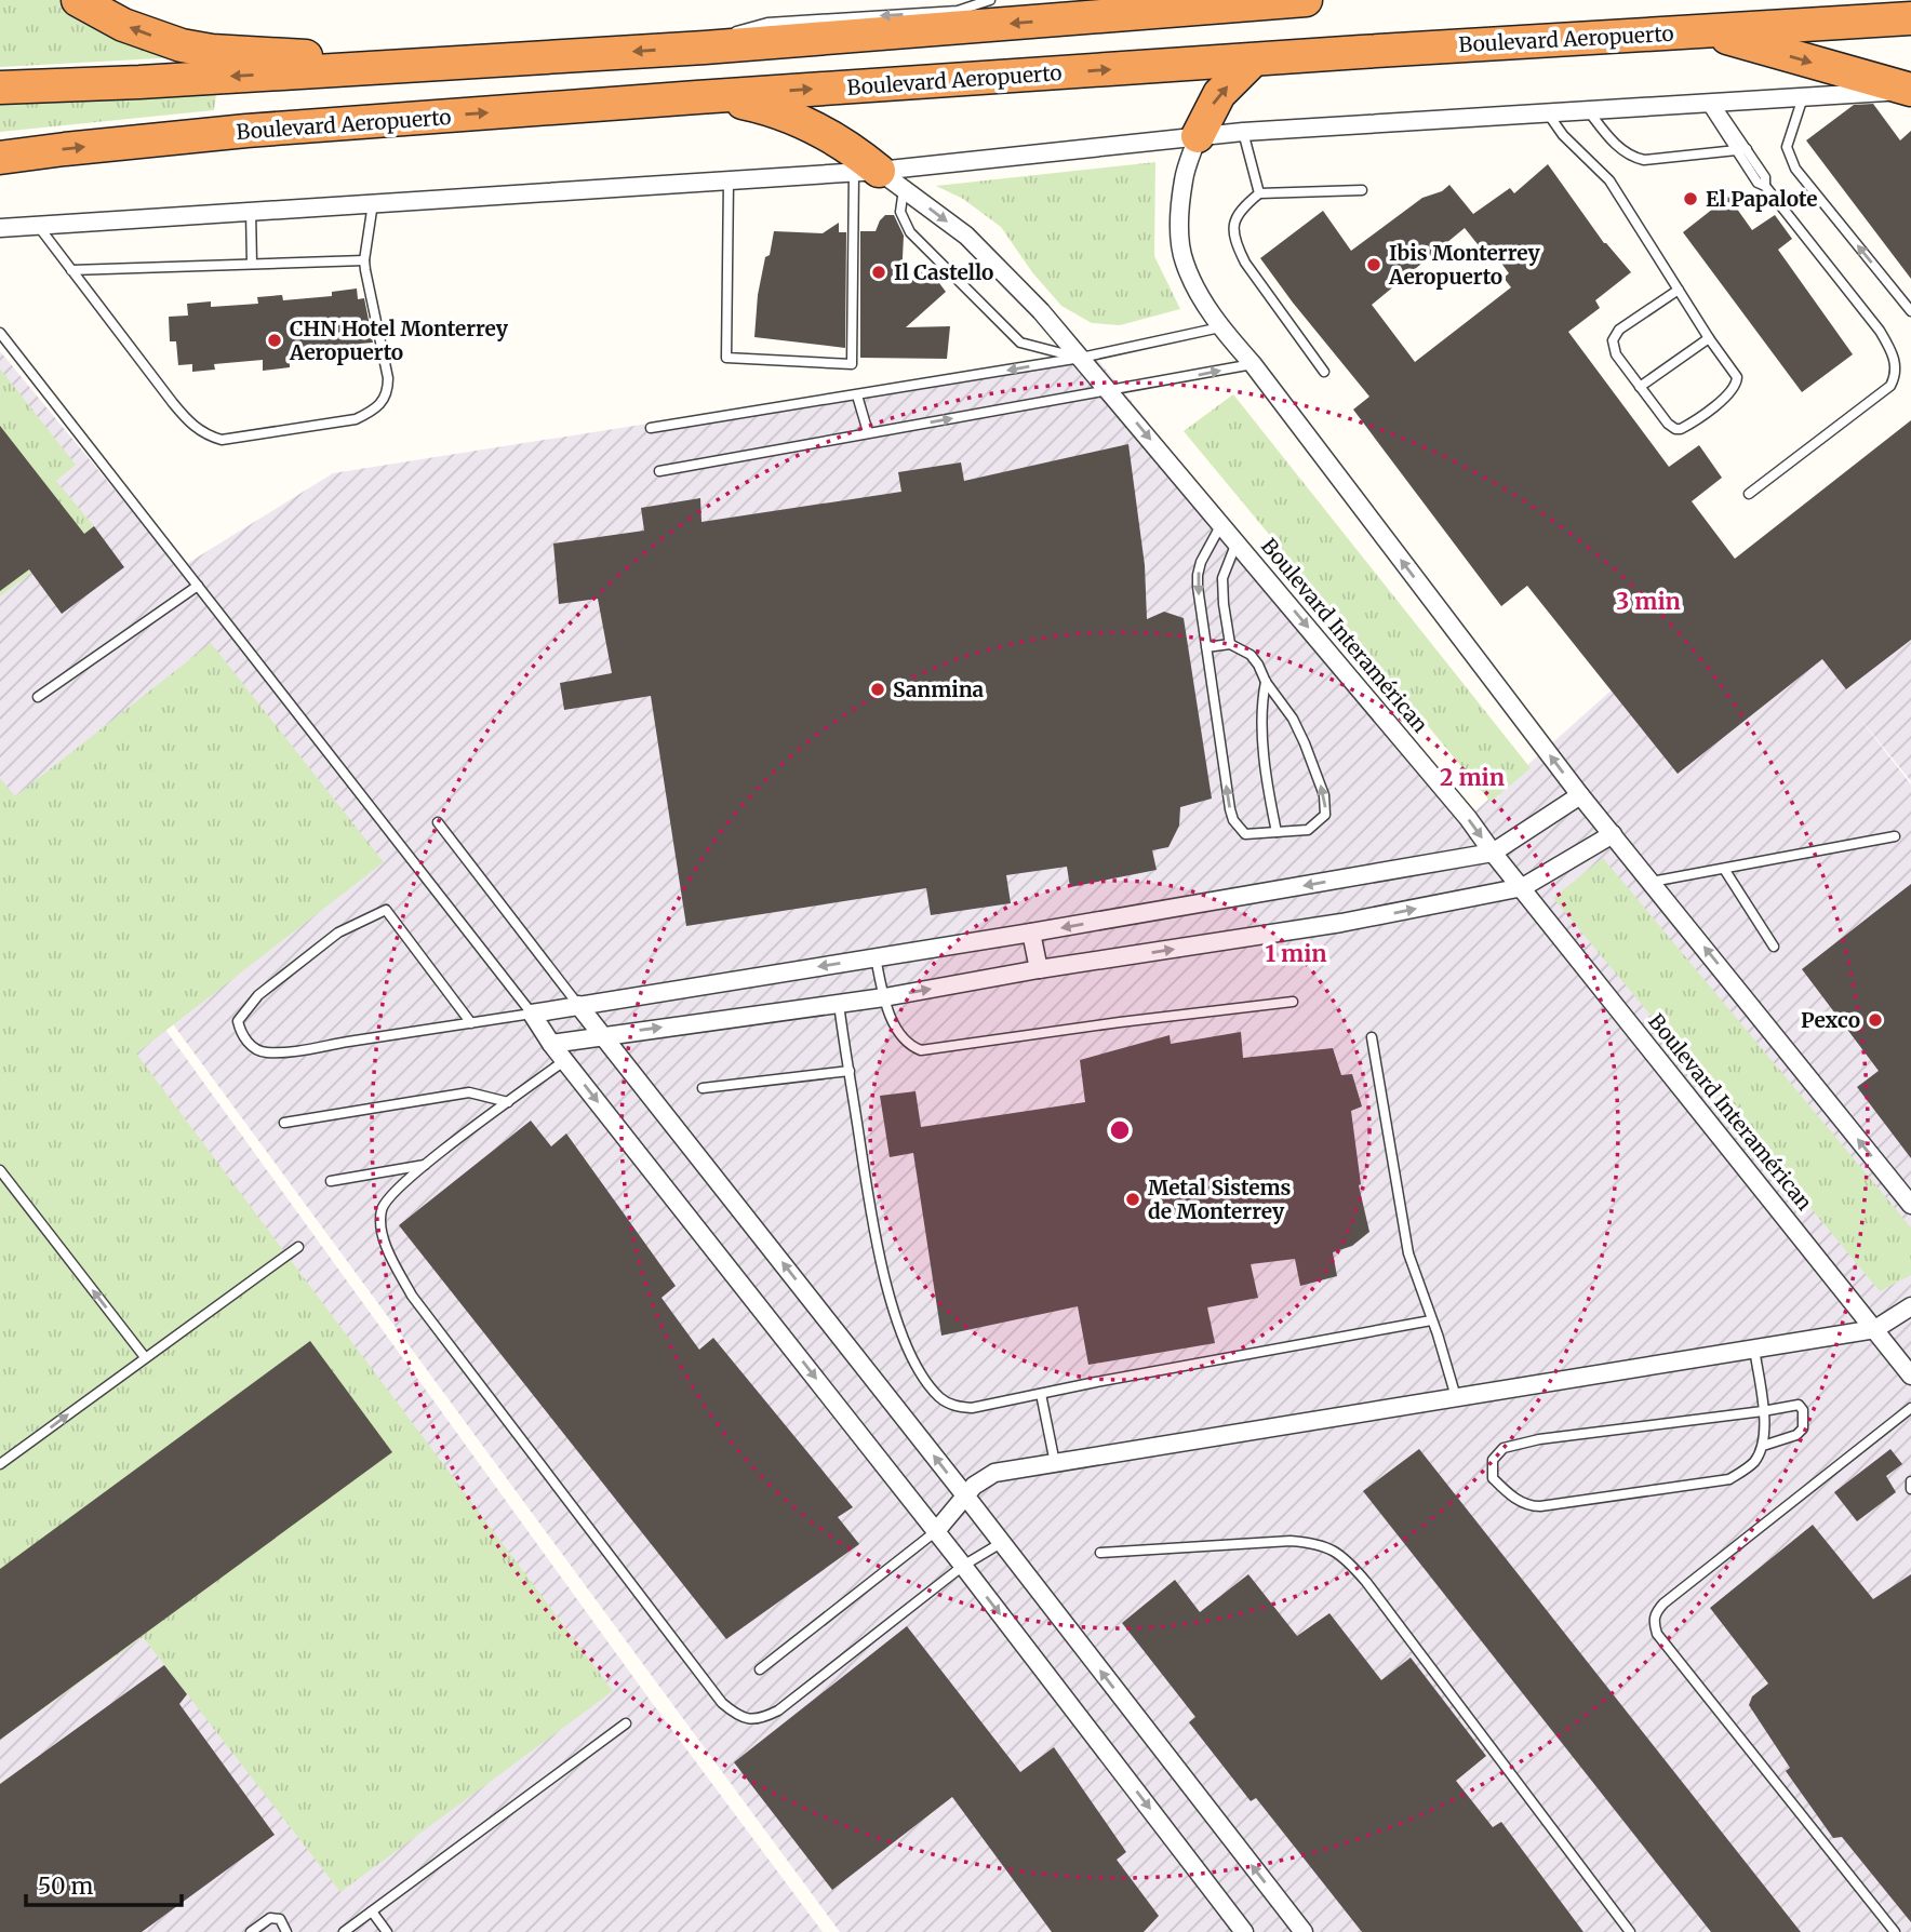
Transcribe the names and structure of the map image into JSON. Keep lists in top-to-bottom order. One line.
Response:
{"streets":{"highway":["Boulevard Aeropuerto"],"street":["Boulevard Interamérican"]},"places":["El Papalote","Ibis Monterrey Aeropuerto","Il Castello","CHN Hotel Monterrey Aeropuerto","Sanmina","Pexco","Metal Sistems de Monterrey"],"scale_bar":"50 m","rings":["3 min","2 min","1 min"]}
